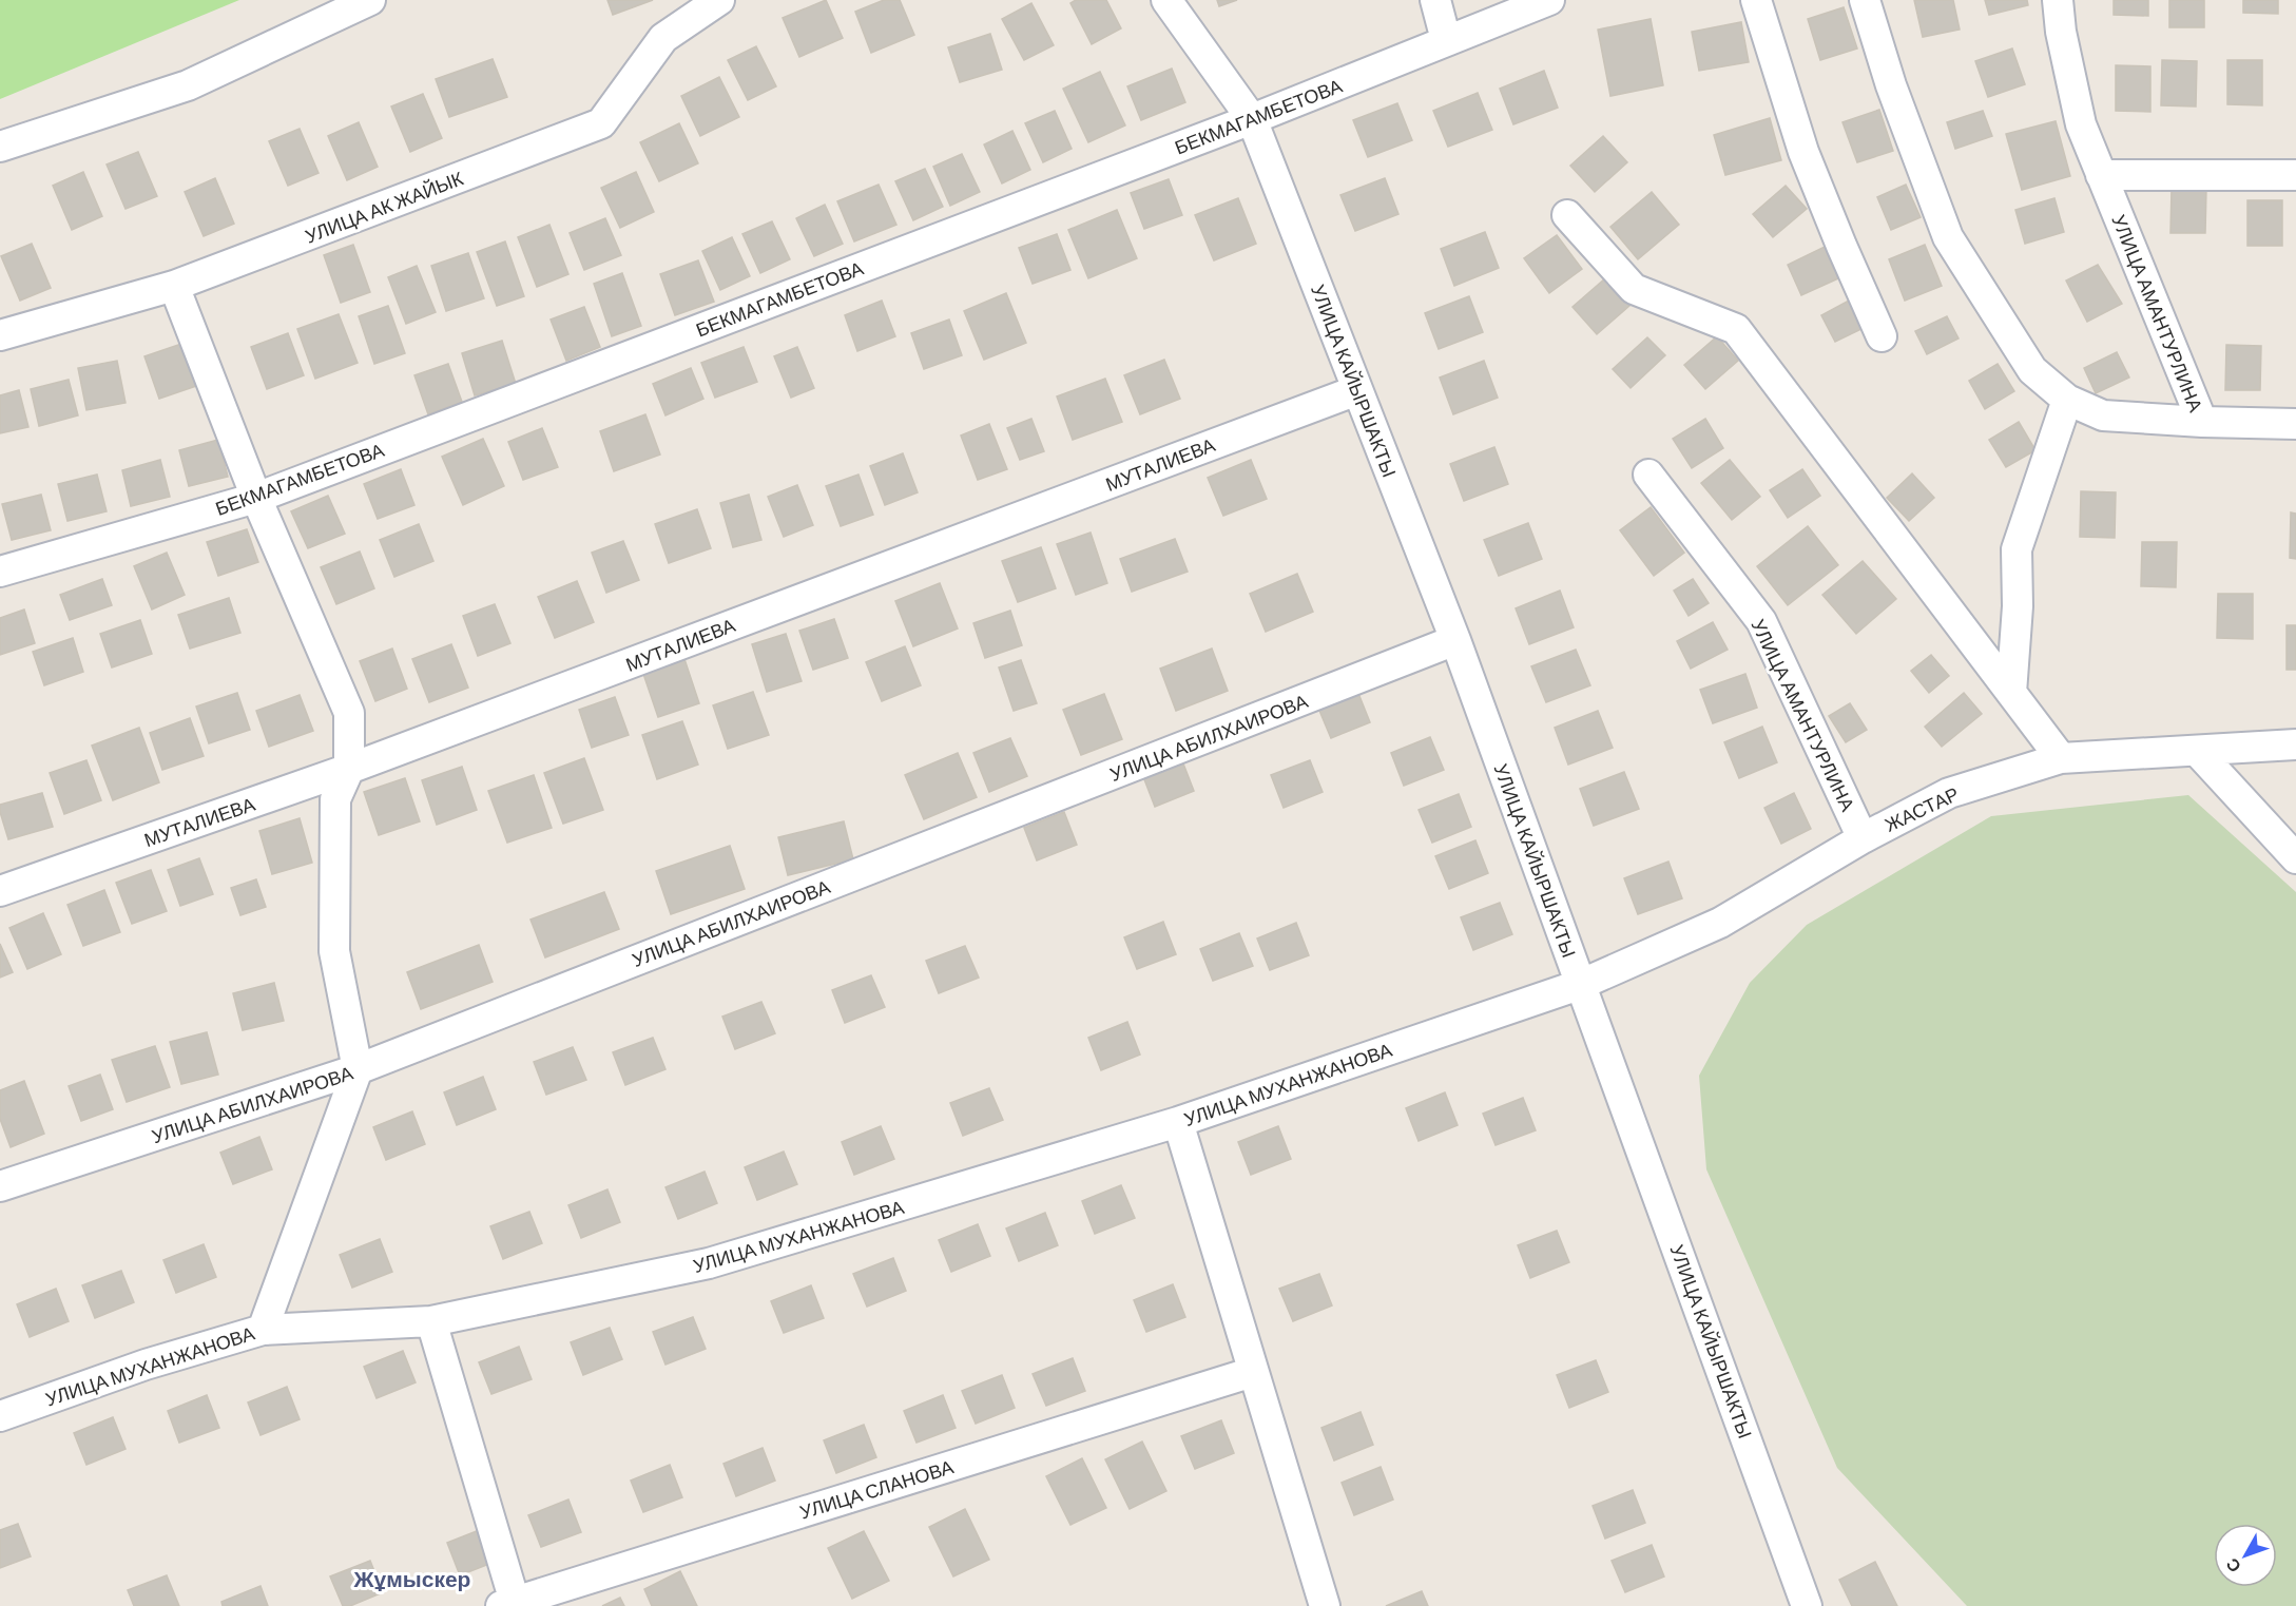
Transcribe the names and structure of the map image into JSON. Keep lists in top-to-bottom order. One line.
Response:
{"streets":{"street":["БЕКМАГАМБЕТОВА","УЛИЦА АК ЖАЙЫК","УЛИЦА АМАНТУРЛИНА","УЛИЦА КАЙЫРШАКТЫ","МУТАЛИЕВА","УЛИЦА АБИЛХАИРОВА","ЖАСТАР","УЛИЦА МУХАНЖАНОВА","УЛИЦА СЛАНОВА"]},"crossings":[["БЕКМАГАМБЕТОВА","УЛИЦА КАЙЫРШАКТЫ"],["УЛИЦА АМАНТУРЛИНА","ЖАСТАР"],["УЛИЦА КАЙЫРШАКТЫ","МУТАЛИЕВА"],["УЛИЦА КАЙЫРШАКТЫ","УЛИЦА АБИЛХАИРОВА"],["УЛИЦА КАЙЫРШАКТЫ","ЖАСТАР"],["УЛИЦА КАЙЫРШАКТЫ","УЛИЦА МУХАНЖАНОВА"],["ЖАСТАР","УЛИЦА МУХАНЖАНОВА"]],"districts":["Жұмыскер"],"north":"bottom left"}
